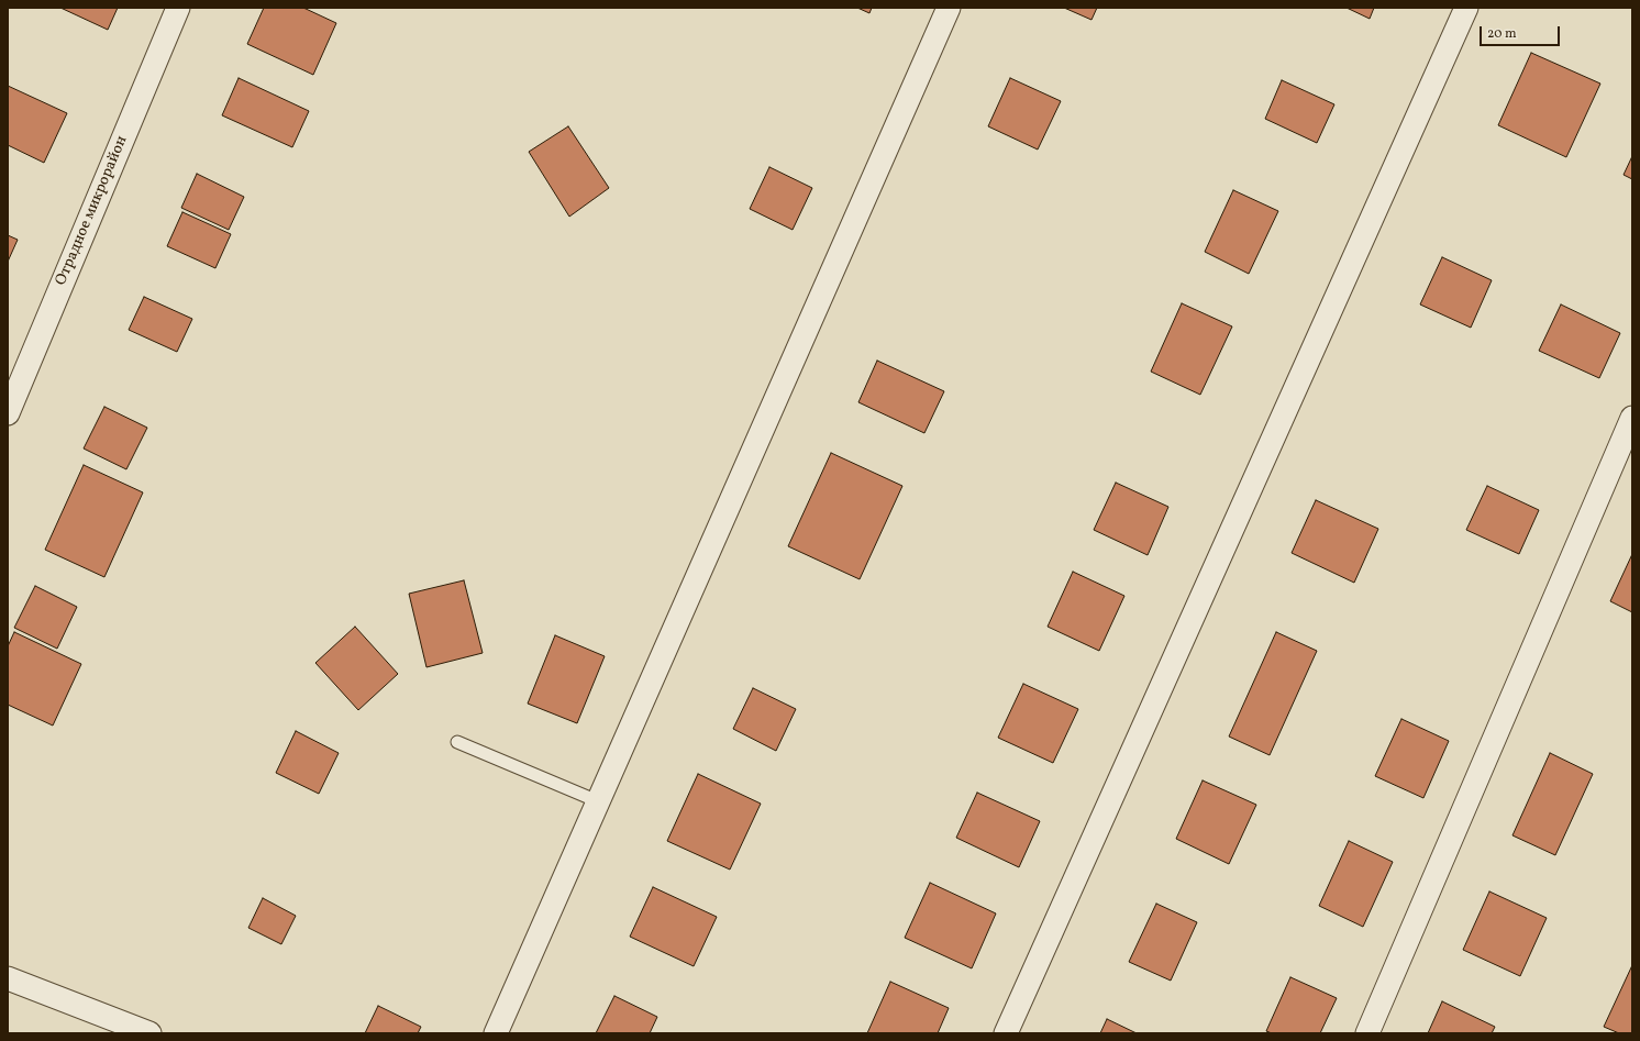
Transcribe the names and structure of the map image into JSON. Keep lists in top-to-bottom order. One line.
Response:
{"streets":{"street":["Отрадное микрорайон"]},"scale_bar":"20 m"}
